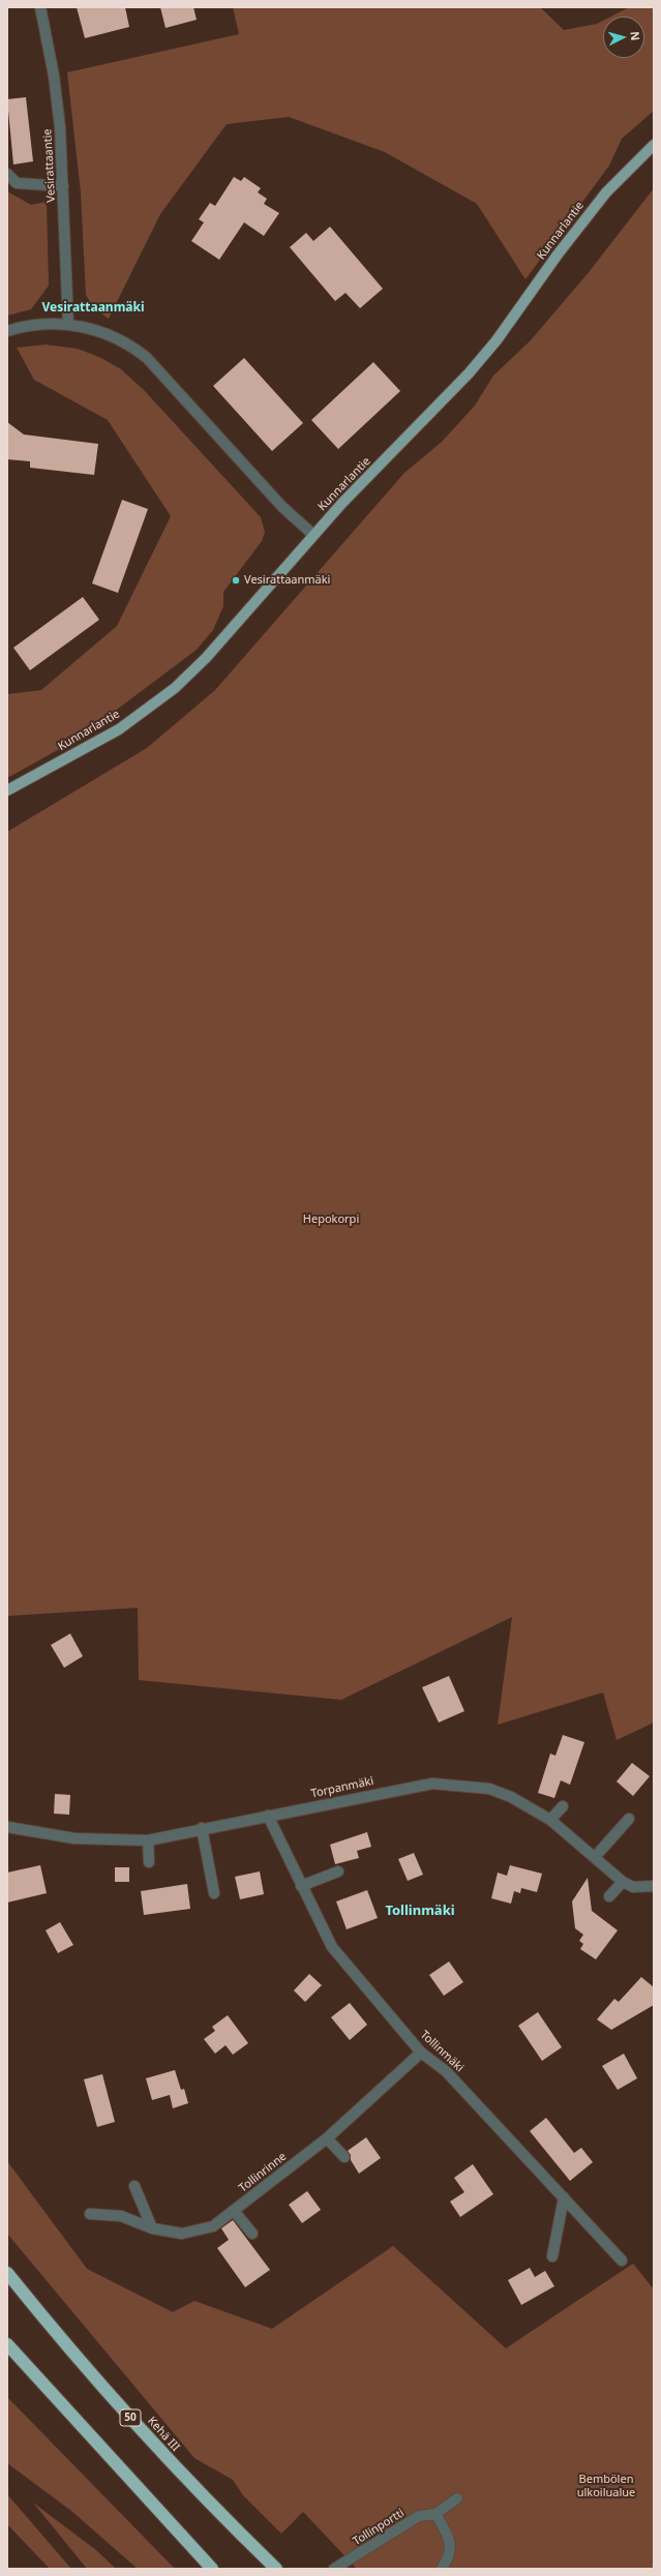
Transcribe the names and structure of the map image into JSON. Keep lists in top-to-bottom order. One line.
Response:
{"streets":{"highway":["50","Kehä III"],"main road":["Kunnarlantie"],"street":["Vesirattaantie","Torpanmäki","Tollinmäki","Tollinrinne","Tollinportti"]},"crossings":[["Torpanmäki","Tollinmäki"],["Tollinmäki","Tollinrinne"]],"districts":["Vesirattaanmäki","Tollinmäki"],"parks":["Hepokorpi","Bembölen ulkoilualue"],"places":["Vesirattaanmäki"],"north":"right"}
